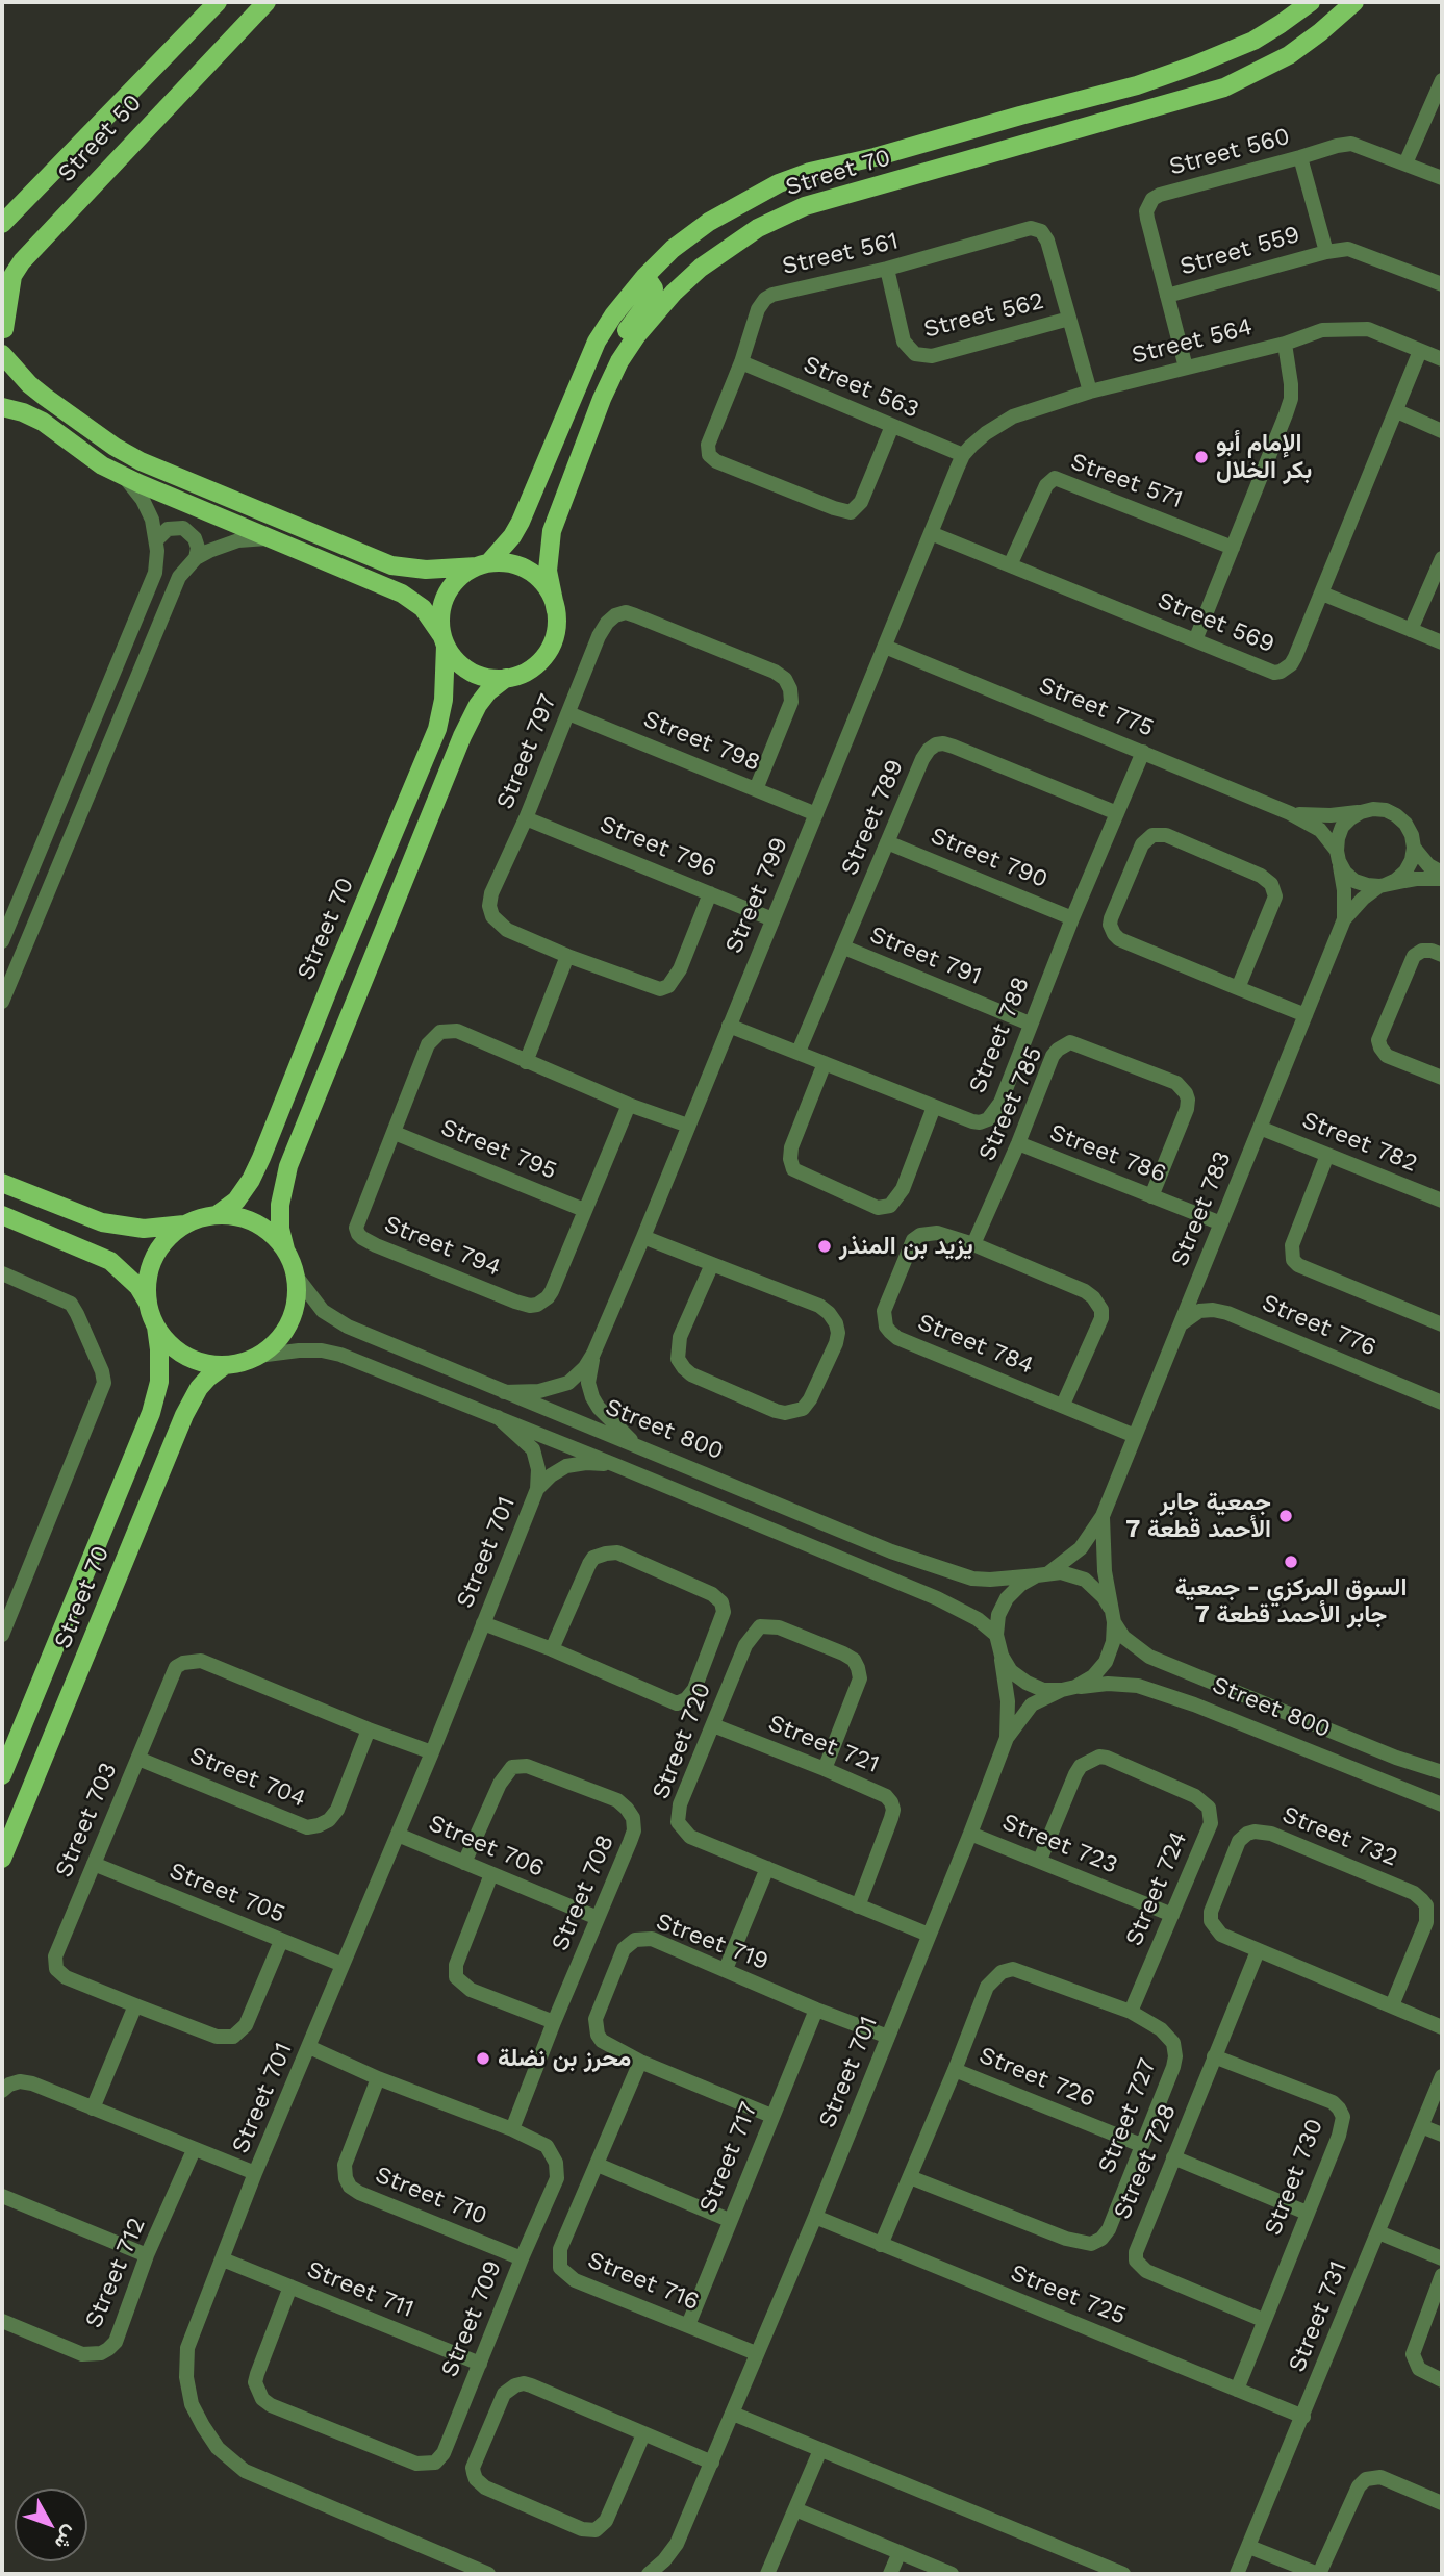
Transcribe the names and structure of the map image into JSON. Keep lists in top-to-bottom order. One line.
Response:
{"streets":{"main road":["Street 50","Street 70"],"street":["Street 560","Street 559","Street 561","Street 562","Street 564","Street 563","Street 571","Street 569","Street 775","Street 798","Street 797","Street 789","Street 796","Street 790","Street 799","Street 791","Street 788","Street 785","Street 782","Street 795","Street 786","Street 783","Street 794","Street 776","Street 784","Street 800","Street 701","Street 720","Street 721","Street 704","Street 703","Street 732","Street 723","Street 706","Street 724","Street 705","Street 708","Street 719","Street 726","Street 727","Street 717","Street 728","Street 730","Street 710","Street 712","Street 716","Street 711","Street 725","Street 731","Street 709"]},"crossings":[["Street 560","Street 559"],["Street 560","Street 564"],["Street 70","Street 800"],["Street 561","Street 562"],["Street 561","Street 564"],["Street 561","Street 563"],["Street 564","Street 563"],["Street 564","Street 569"],["Street 564","Street 799"],["Street 563","Street 799"],["Street 571","Street 569"],["Street 569","Street 799"],["Street 775","Street 799"],["Street 775","Street 788"],["Street 775","Street 783"],["Street 798","Street 797"],["Street 798","Street 799"],["Street 797","Street 796"],["Street 789","Street 790"],["Street 789","Street 791"],["Street 789","Street 788"],["Street 796","Street 799"],["Street 790","Street 788"],["Street 799","Street 788"],["Street 799","Street 794"],["Street 799","Street 800"],["Street 791","Street 788"],["Street 785","Street 786"],["Street 785","Street 784"],["Street 782","Street 783"],["Street 795","Street 794"],["Street 786","Street 783"],["Street 783","Street 776"],["Street 783","Street 784"],["Street 783","Street 800"],["Street 783","Street 701"],["Street 800","Street 701"],["Street 701","Street 720"],["Street 701","Street 703"],["Street 701","Street 723"],["Street 701","Street 706"],["Street 701","Street 705"],["Street 701","Street 719"],["Street 701","Street 716"],["Street 701","Street 711"],["Street 701","Street 725"],["Street 701","Street 709"],["Street 720","Street 721"],["Street 704","Street 703"],["Street 703","Street 705"],["Street 732","Street 728"],["Street 723","Street 724"],["Street 706","Street 708"],["Street 724","Street 727"],["Street 708","Street 709"],["Street 719","Street 717"],["Street 719","Street 716"],["Street 726","Street 727"],["Street 727","Street 725"],["Street 717","Street 716"],["Street 728","Street 730"],["Street 730","Street 725"],["Street 710","Street 709"],["Street 711","Street 709"],["Street 725","Street 731"]],"places":["الإمام أبو بكر الخلال","يزيد بن المنذر","جمعية جابر الأحمد قطعة 7","السوق المركزي - جمعية جابر الأحمد قطعة 7","محرز بن نضلة"],"north":"bottom right"}
